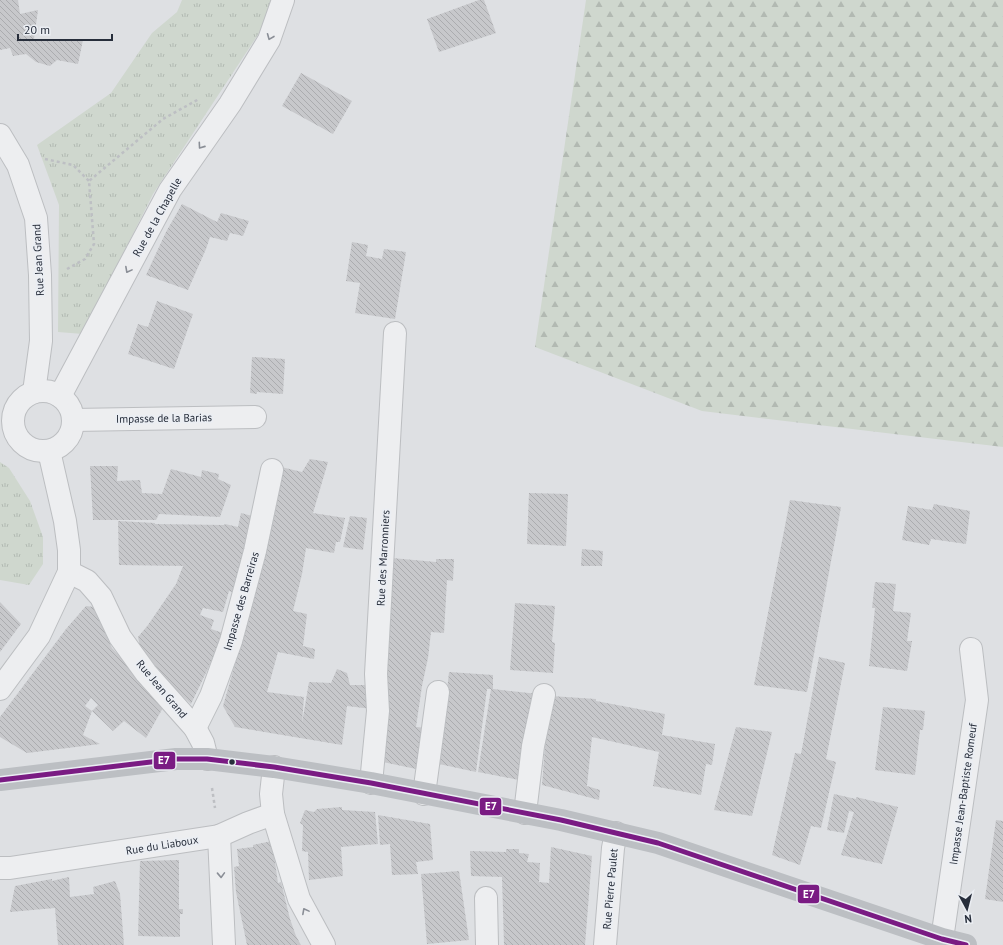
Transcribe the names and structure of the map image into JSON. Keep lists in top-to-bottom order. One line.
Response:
{"streets":{"street":["Rue de la Chapelle","Rue Jean Grand","Impasse de la Barias","Rue des Marronniers","Impasse des Barreiras","Impasse Jean-Baptiste Romeuf","Rue du Liaboux","Rue Pierre Paulet"]},"crossings":[["Rue de la Chapelle","Rue Jean Grand"],["Rue de la Chapelle","Impasse de la Barias"],["Rue Jean Grand","Impasse de la Barias"],["Rue Jean Grand","Impasse des Barreiras"]],"one_way":["Rue de la Chapelle"],"lines":["transit line E7"],"scale_bar":"20 m","north":"bottom"}
